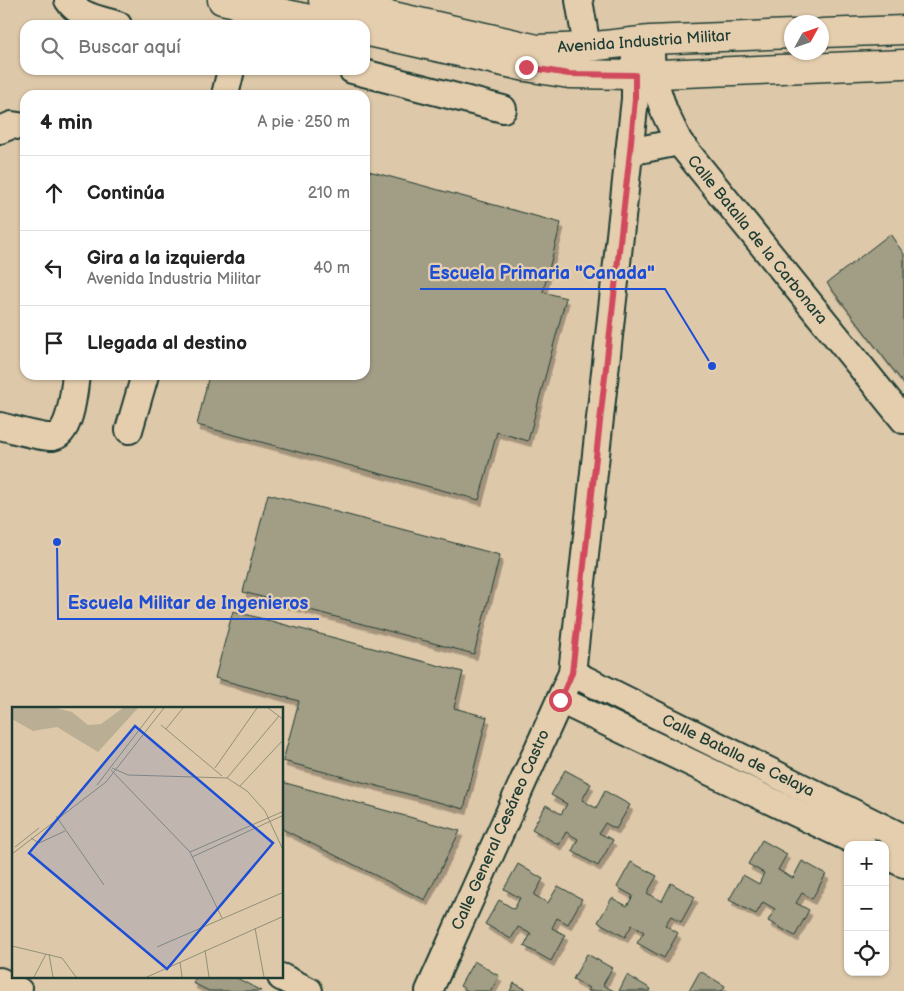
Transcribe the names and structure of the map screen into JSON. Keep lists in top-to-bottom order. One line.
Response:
{"streets":{"main road":["Avenida Industria Militar"],"street":["Calle Batalla de la Carbonara","Calle Batalla de Celaya","Calle General Cesáreo Castro"]},"crossings":[["Avenida Industria Militar","Calle Batalla de la Carbonara"],["Avenida Industria Militar","Calle General Cesáreo Castro"],["Calle Batalla de la Carbonara","Calle General Cesáreo Castro"],["Calle Batalla de Celaya","Calle General Cesáreo Castro"]],"places":["Escuela Primaria \"Canada\"","Escuela Militar de Ingenieros"],"north":"top right","page":{"search":"Buscar aquí","heading":["4 min","A pie · 250 m"],"list":[["Continúa","210 m"],["Gira a la izquierda","Avenida Industria Militar","40 m"],"Llegada al destino"],"map_buttons":["+","−"]}}
